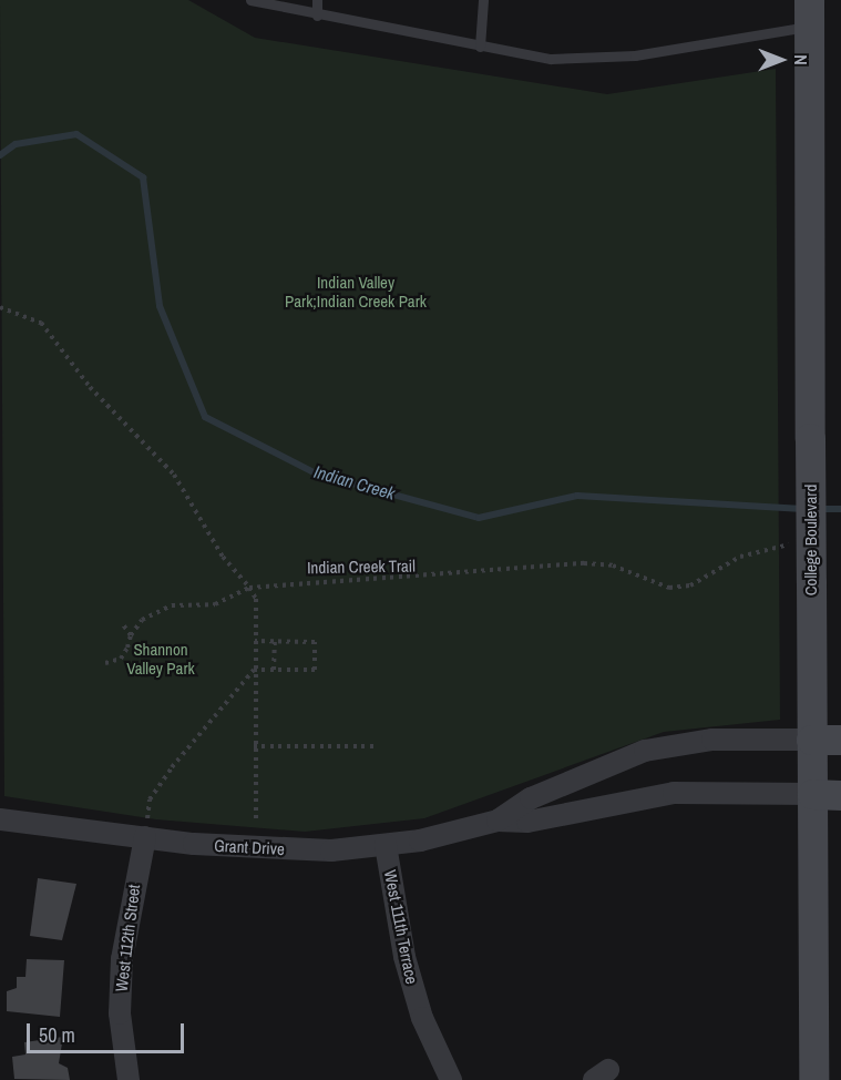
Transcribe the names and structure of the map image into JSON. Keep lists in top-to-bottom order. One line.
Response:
{"streets":{"main road":["College Boulevard"],"street":["Grant Drive","West 111th Terrace","West 112th Street"],"path":["Indian Creek Trail"]},"crossings":[["College Boulevard","Grant Drive"],["Grant Drive","West 111th Terrace"],["Grant Drive","West 112th Street"]],"water":["Indian Creek"],"parks":["Indian Valley Park;Indian Creek Park","Shannon Valley Park"],"scale_bar":"50 m","north":"right"}
